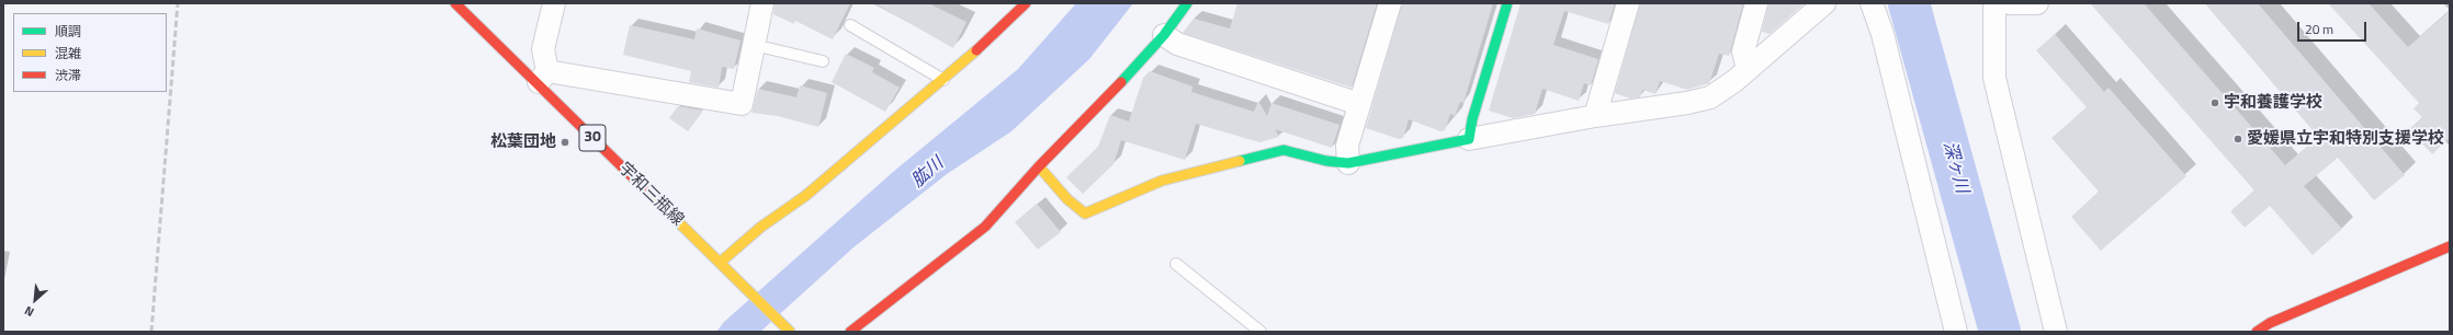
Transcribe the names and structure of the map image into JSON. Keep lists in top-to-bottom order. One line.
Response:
{"streets":{"street":["30","宇和三瓶線"]},"water":["深ヶ川","肱川"],"places":["宇和養護学校","愛媛県立宇和特別支援学校","松葉団地"],"legend":["順調","混雑","渋滞"],"scale_bar":"20 m","north":"bottom left"}
